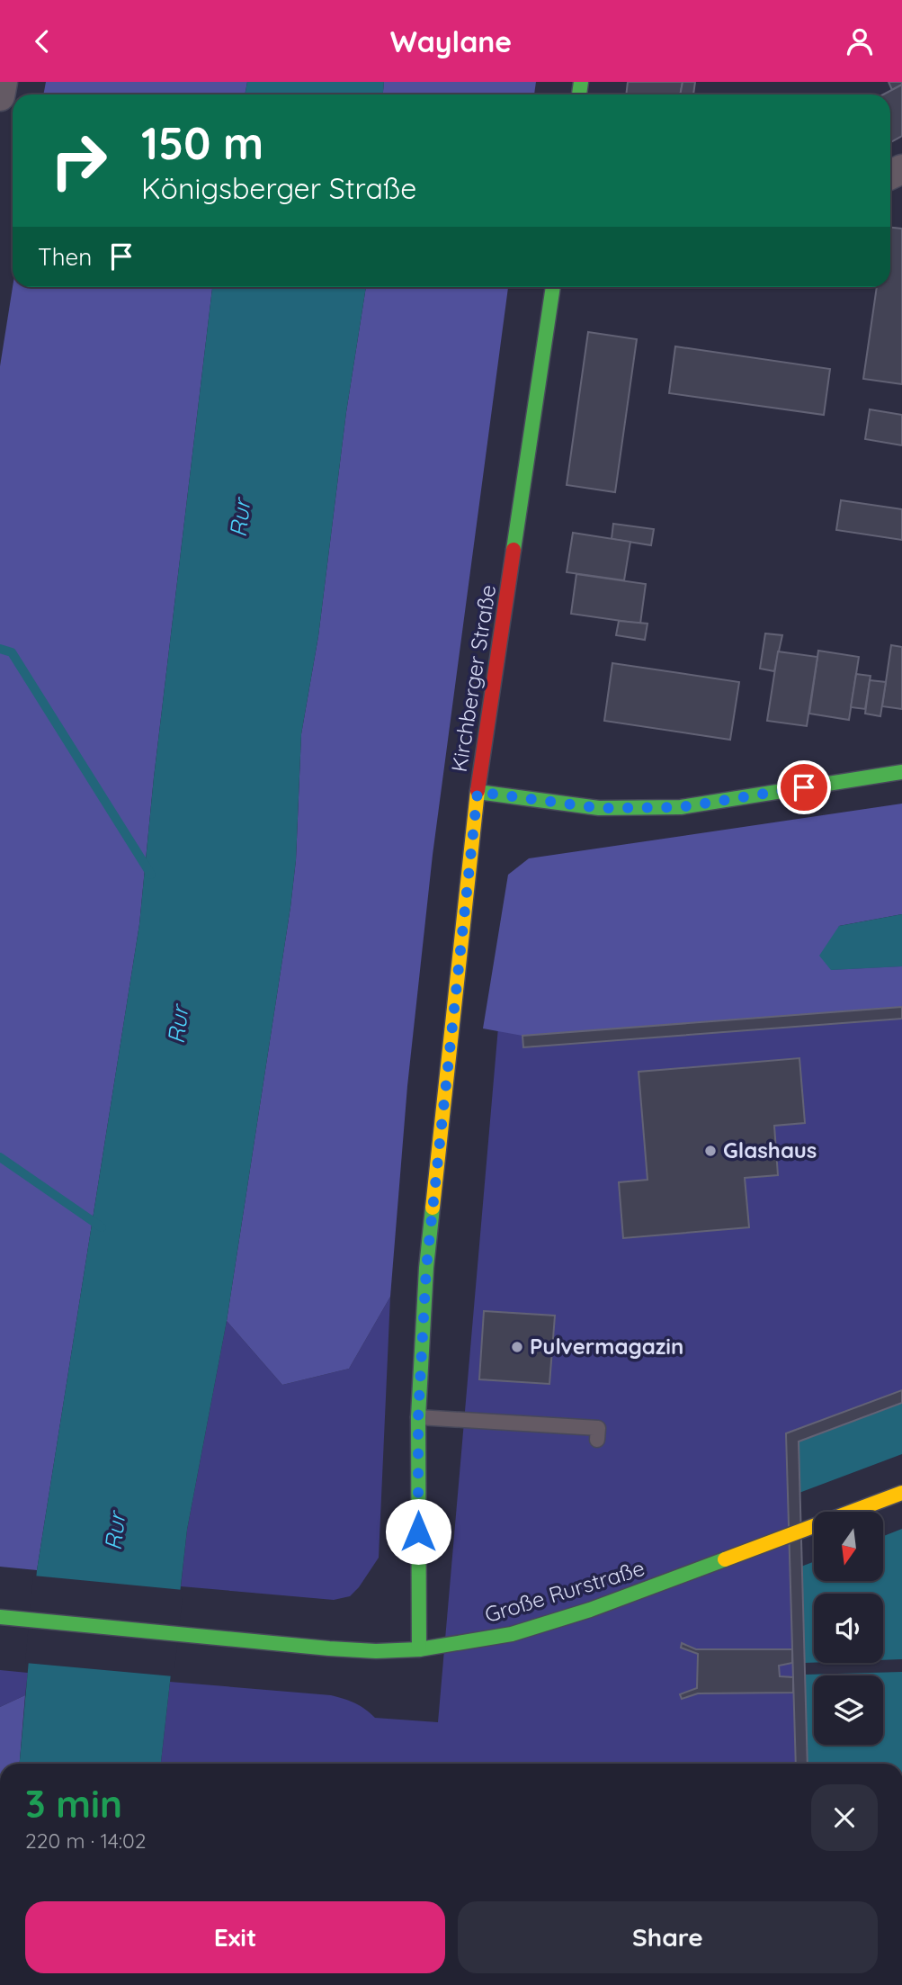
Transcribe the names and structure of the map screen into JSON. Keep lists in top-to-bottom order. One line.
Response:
{"streets":{"main road":["Kirchberger Straße","Große Rurstraße"]},"crossings":[["Kirchberger Straße","Große Rurstraße"]],"water":["Rur"],"places":["Glashaus","Pulvermagazin"],"north":"bottom","page":{"header":"Waylane","turn":["150 m","Königsberger Straße"],"then":"Then","heading":["3 min","220 m · 14:02"],"buttons":["Exit","Share"]}}
